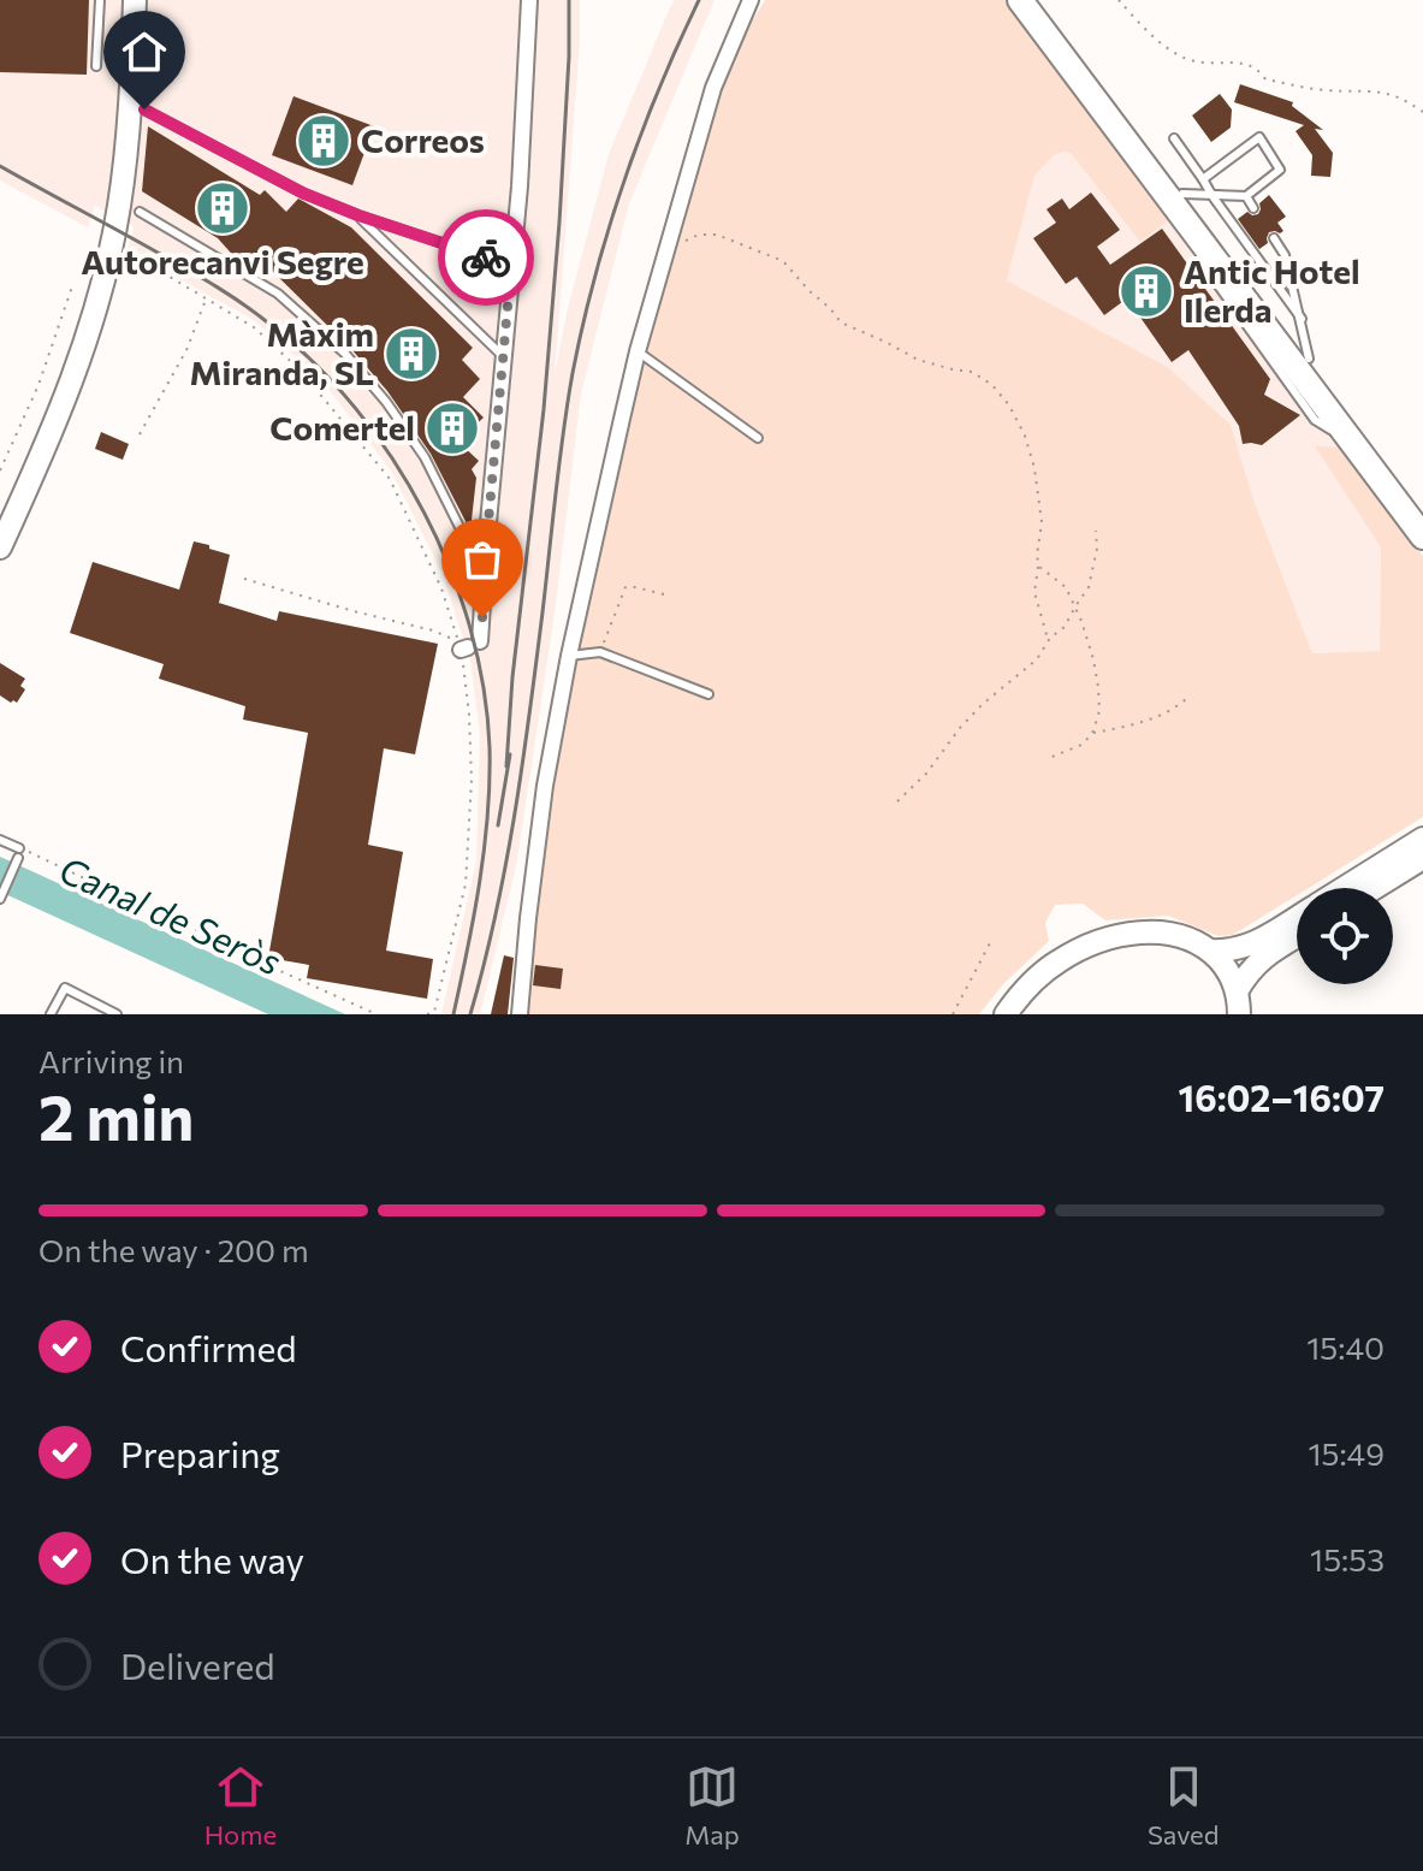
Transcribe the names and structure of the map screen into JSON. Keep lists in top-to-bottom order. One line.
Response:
{"water":["Canal de Seròs"],"places":{"building":["Correos","Autorecanvi Segre","Antic Hotel Ilerda","Màxim Miranda, SL","Comertel"]},"page":{"heading":["2 min","Arriving in","16:02–16:07"],"bar":"On the way · 200 m","list":[["Confirmed","15:40"],["Preparing","15:49"],["On the way","15:53"],"Delivered"],"tabs":["Home","Map","Saved"]}}
